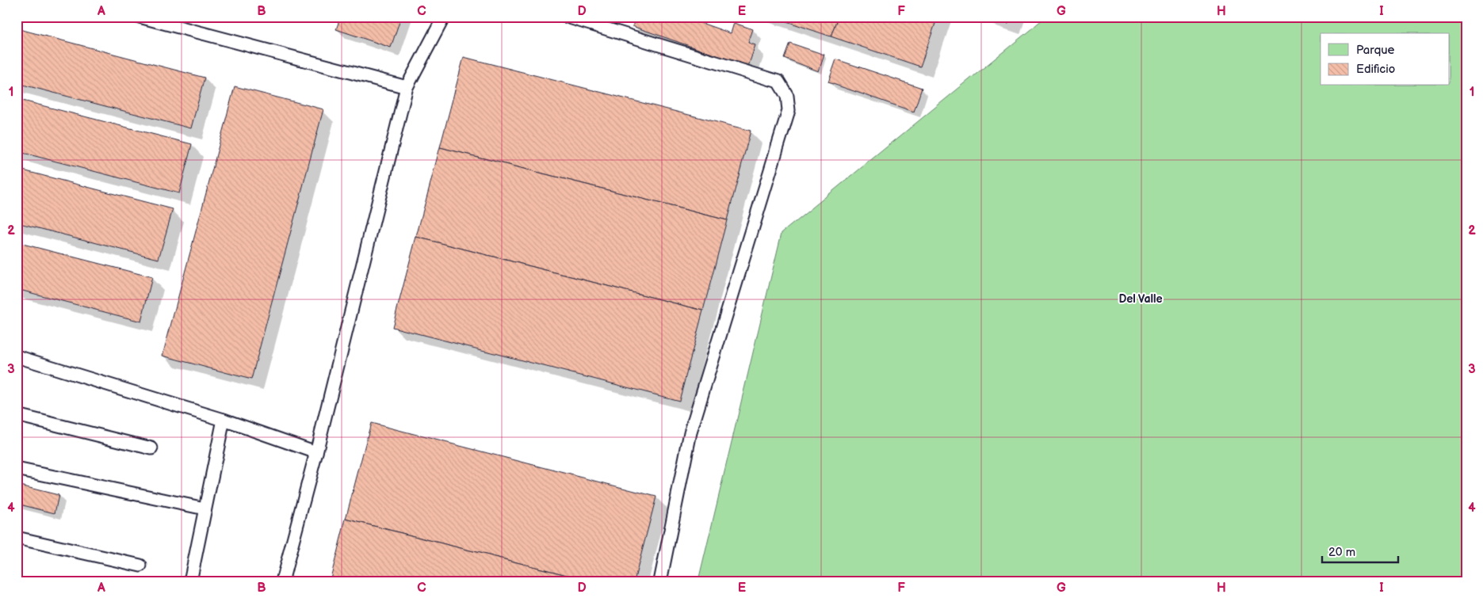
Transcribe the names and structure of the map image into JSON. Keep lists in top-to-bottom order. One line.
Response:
{"districts":["Del Valle"],"legend":["Parque","Edificio"],"scale_bar":"20 m","grid":{"columns":["A","B","C","D","E","F","G","H","I"],"rows":["1","2","3","4"]}}
